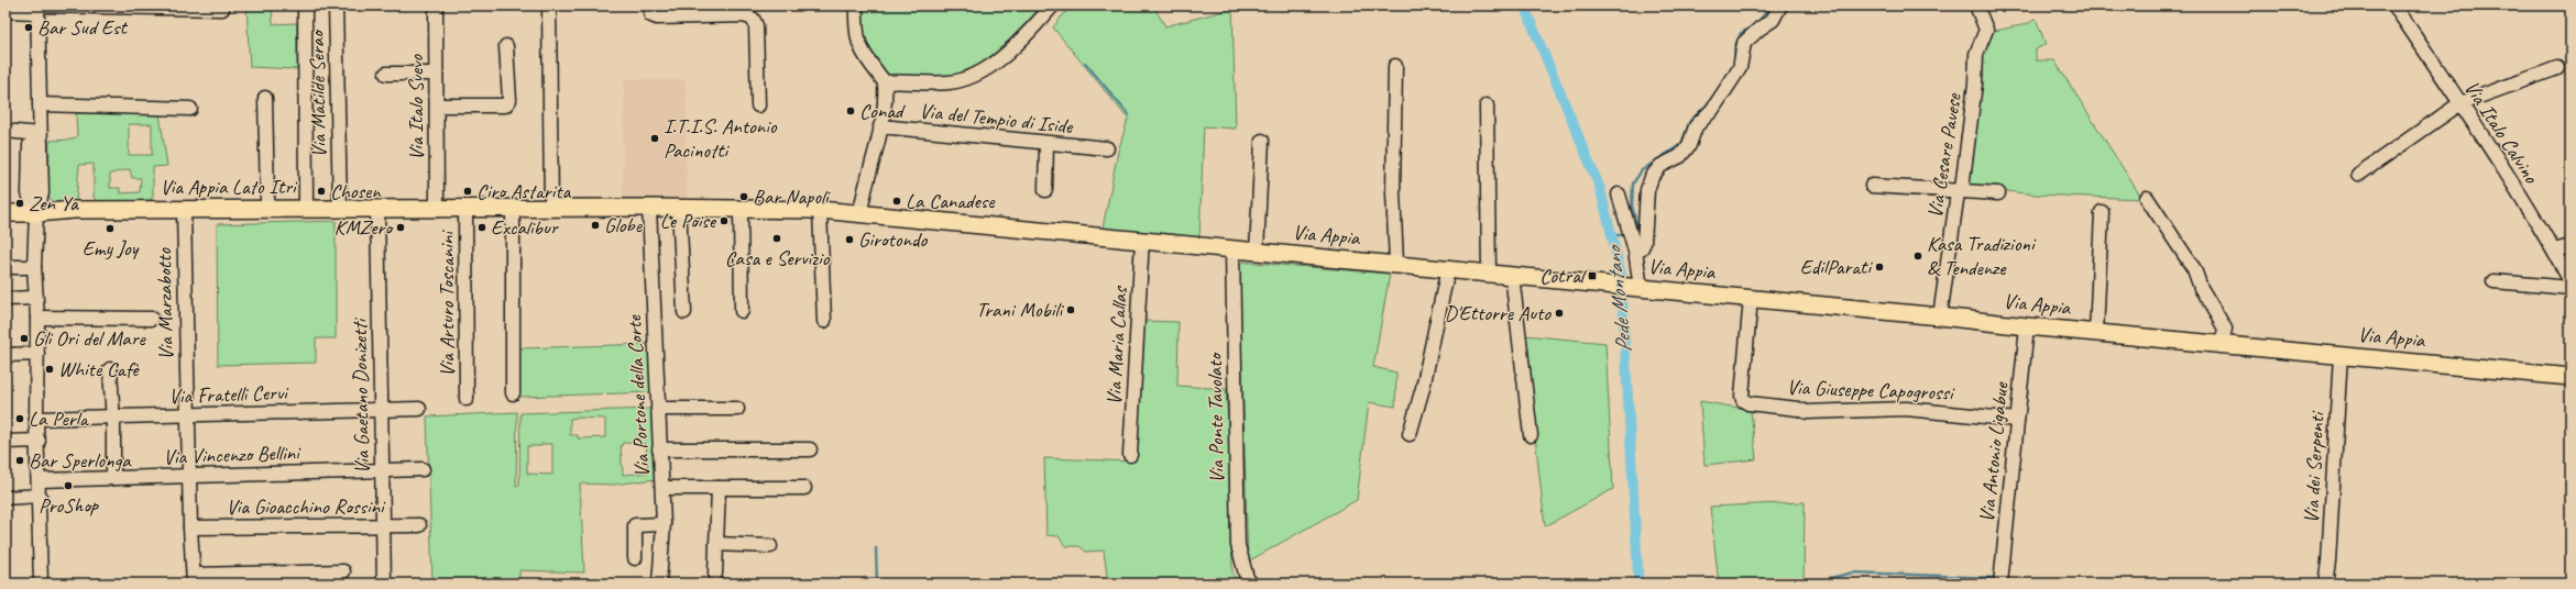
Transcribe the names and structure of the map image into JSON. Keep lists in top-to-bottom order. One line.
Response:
{"streets":{"main road":["Via Appia Lato Itri","Via Appia"],"street":["Via Matilde Serao","Via Italo Svevo","Via del Tempio di Iside","Via Italo Calvino","Via Cesare Pavese","Via Marzabotto","Via Arturo Toscanini","Via Maria Callas","Via Giuseppe Capogrossi","Via Fratelli Cervi","Via Gaetano Donizetti","Via Portone della Corte","Via Ponte Tavolato","Via Antonio Ligabue","Via Vincenzo Bellini","Via dei Serpenti","Via Gioacchino Rossini"]},"crossings":[["Via Matilde Serao","Via Appia Lato Itri"],["Via Italo Svevo","Via Appia Lato Itri"],["Via Cesare Pavese","Via Appia"],["Via Appia Lato Itri","Via Appia"],["Via Appia Lato Itri","Via Marzabotto"],["Via Appia Lato Itri","Via Arturo Toscanini"],["Via Appia Lato Itri","Via Gaetano Donizetti"],["Via Appia Lato Itri","Via Portone della Corte"],["Via Appia","Via Maria Callas"],["Via Appia","Via Giuseppe Capogrossi"],["Via Appia","Via Ponte Tavolato"],["Via Appia","Via Antonio Ligabue"],["Via Appia","Via dei Serpenti"],["Via Marzabotto","Via Fratelli Cervi"],["Via Marzabotto","Via Vincenzo Bellini"],["Via Marzabotto","Via Gioacchino Rossini"],["Via Giuseppe Capogrossi","Via Antonio Ligabue"],["Via Fratelli Cervi","Via Gaetano Donizetti"],["Via Gaetano Donizetti","Via Vincenzo Bellini"],["Via Gaetano Donizetti","Via Gioacchino Rossini"]],"water":["Pede Montano"],"places":{"other":["Bar Sud Est","Conad","I.T.I.S. Antonio Pacinotti","Chosen","Ciro Astarita","Bar Napoli","La Canadese","Zen Ya","Le Poise","Globe","KMZero","Excalibur","Emy Joy","Casa e Servizio","Girotondo","Kasa Tradizioni & Tendenze","EdilParati","Trani Mobili","D'Ettorre Auto","Gli Ori del Mare","White Cafè","La Perla","Bar Sperlonga","ProShop"],"transit":["Cotral"]}}
